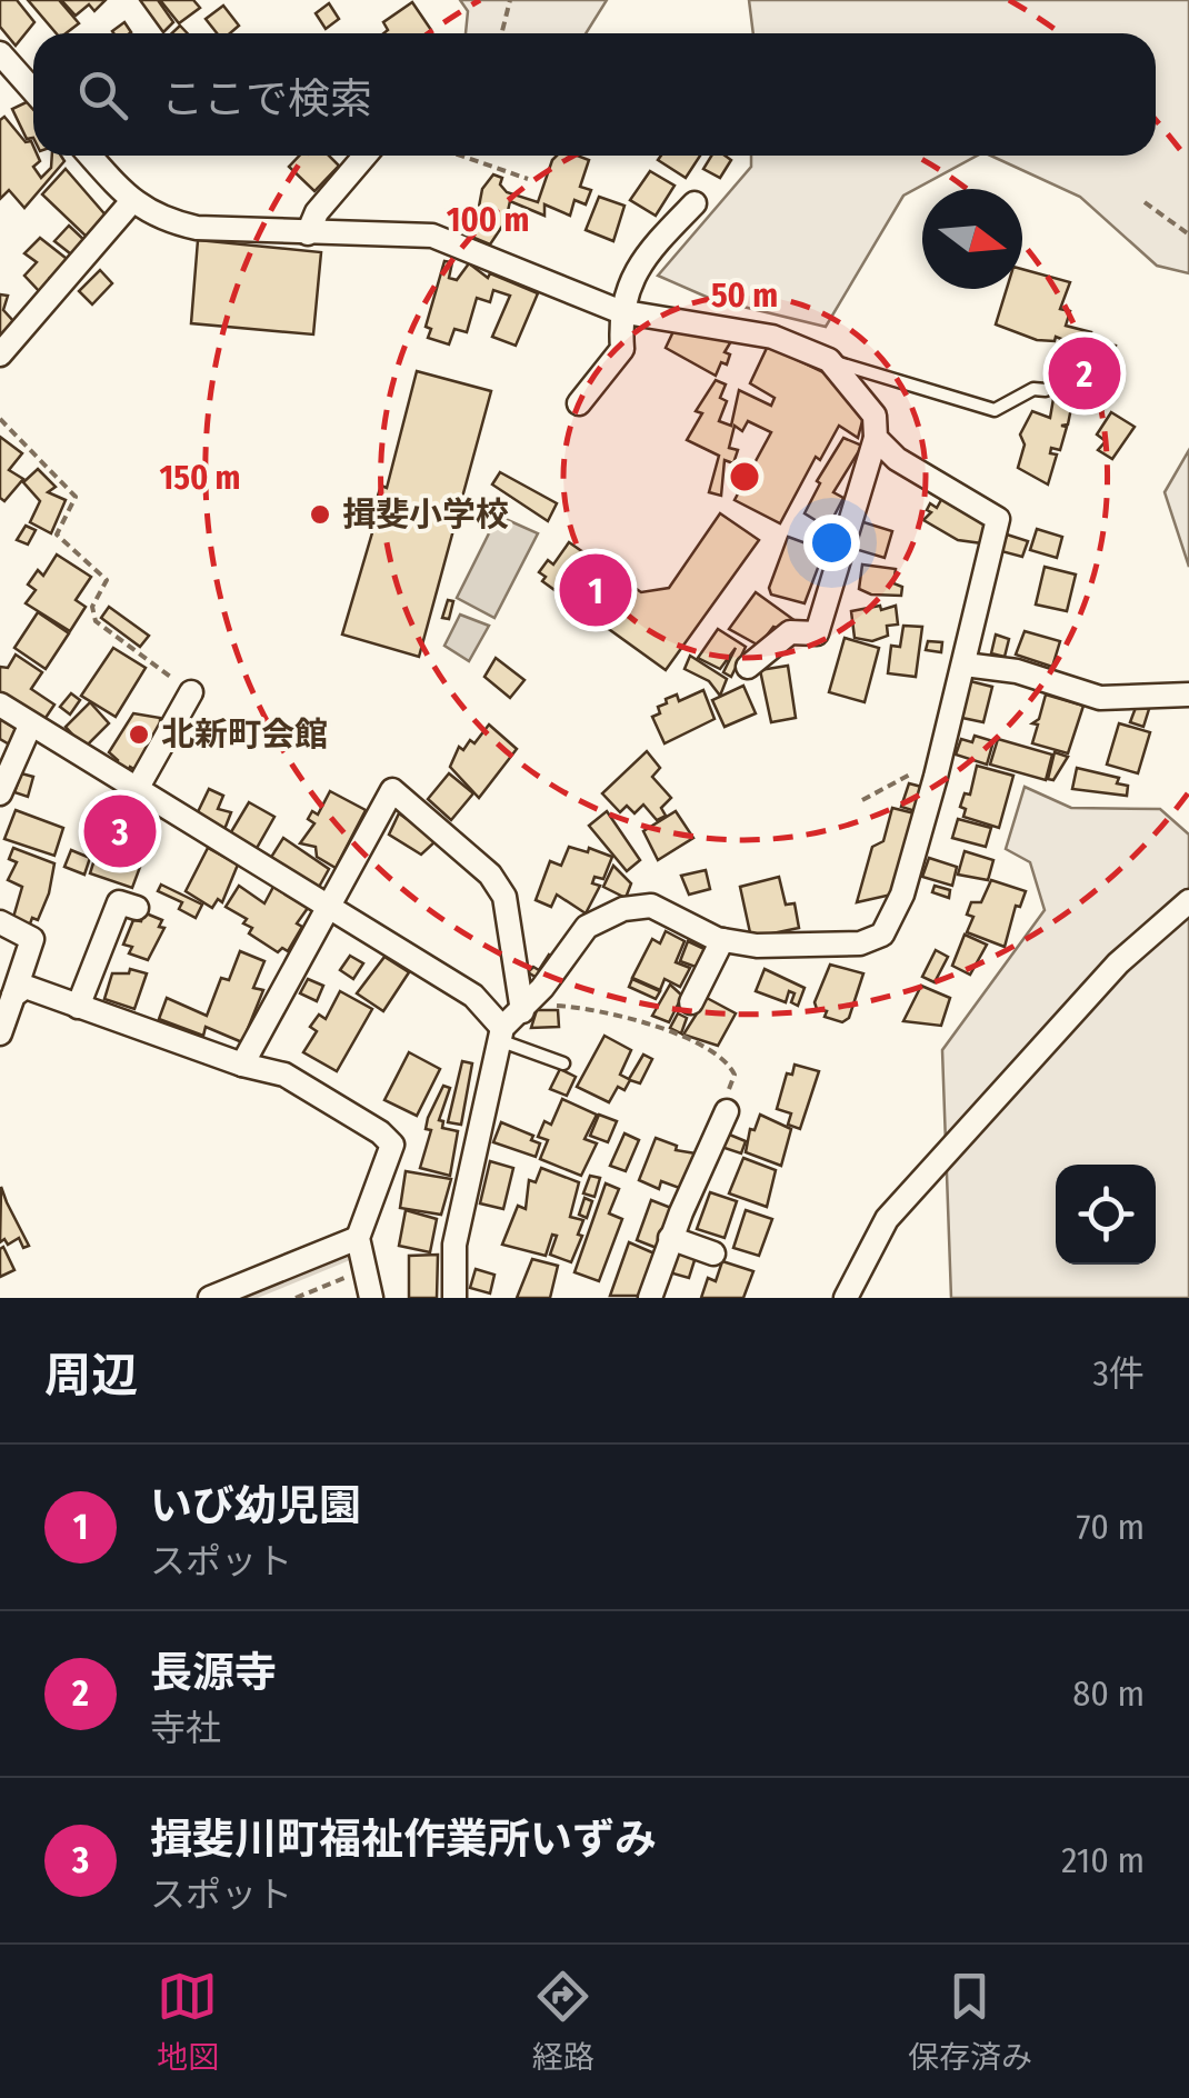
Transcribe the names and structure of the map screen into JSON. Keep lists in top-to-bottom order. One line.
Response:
{"places":["揖斐小学校","北新町会館"],"north":"right","page":{"search":"ここで検索","pins":["2","1","3"],"heading":["周辺","3件"],"list":[{"mark":"1","name":"いび幼児園","note":"スポット","value":"70 m"},{"mark":"2","name":"長源寺","note":"寺社","value":"80 m"},{"mark":"3","name":"揖斐川町福祉作業所いずみ","note":"スポット","value":"210 m"}],"nav":["地図","経路","保存済み"]},"rings":["100 m","50 m","150 m"]}
